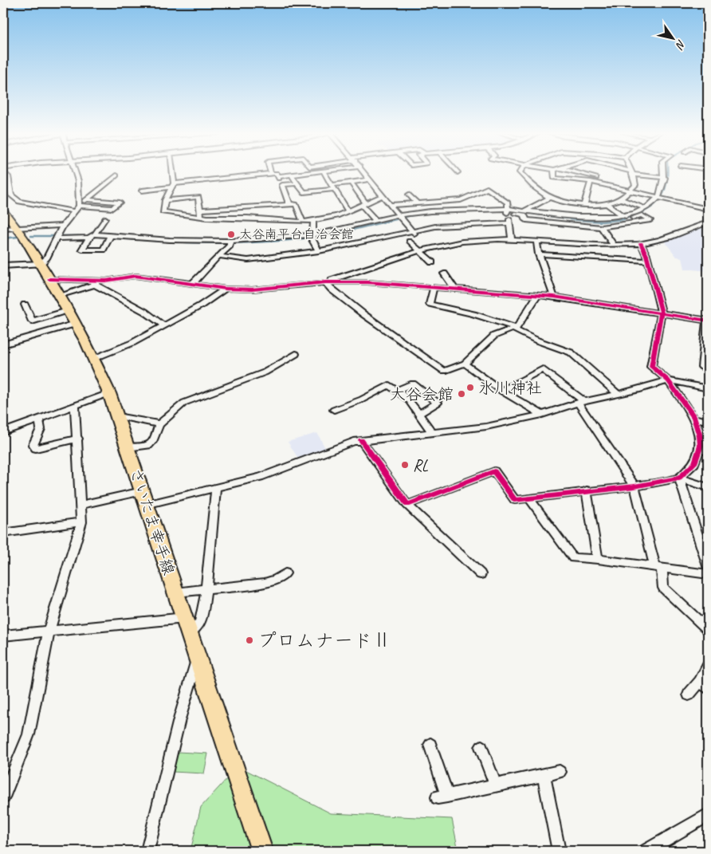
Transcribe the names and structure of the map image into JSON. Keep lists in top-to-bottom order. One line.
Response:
{"streets":{"main road":["さいたま幸手線"]},"places":["大谷南平台自治会館","氷川神社","大谷会館","RL","プロムナードⅡ"],"north":"bottom right"}
